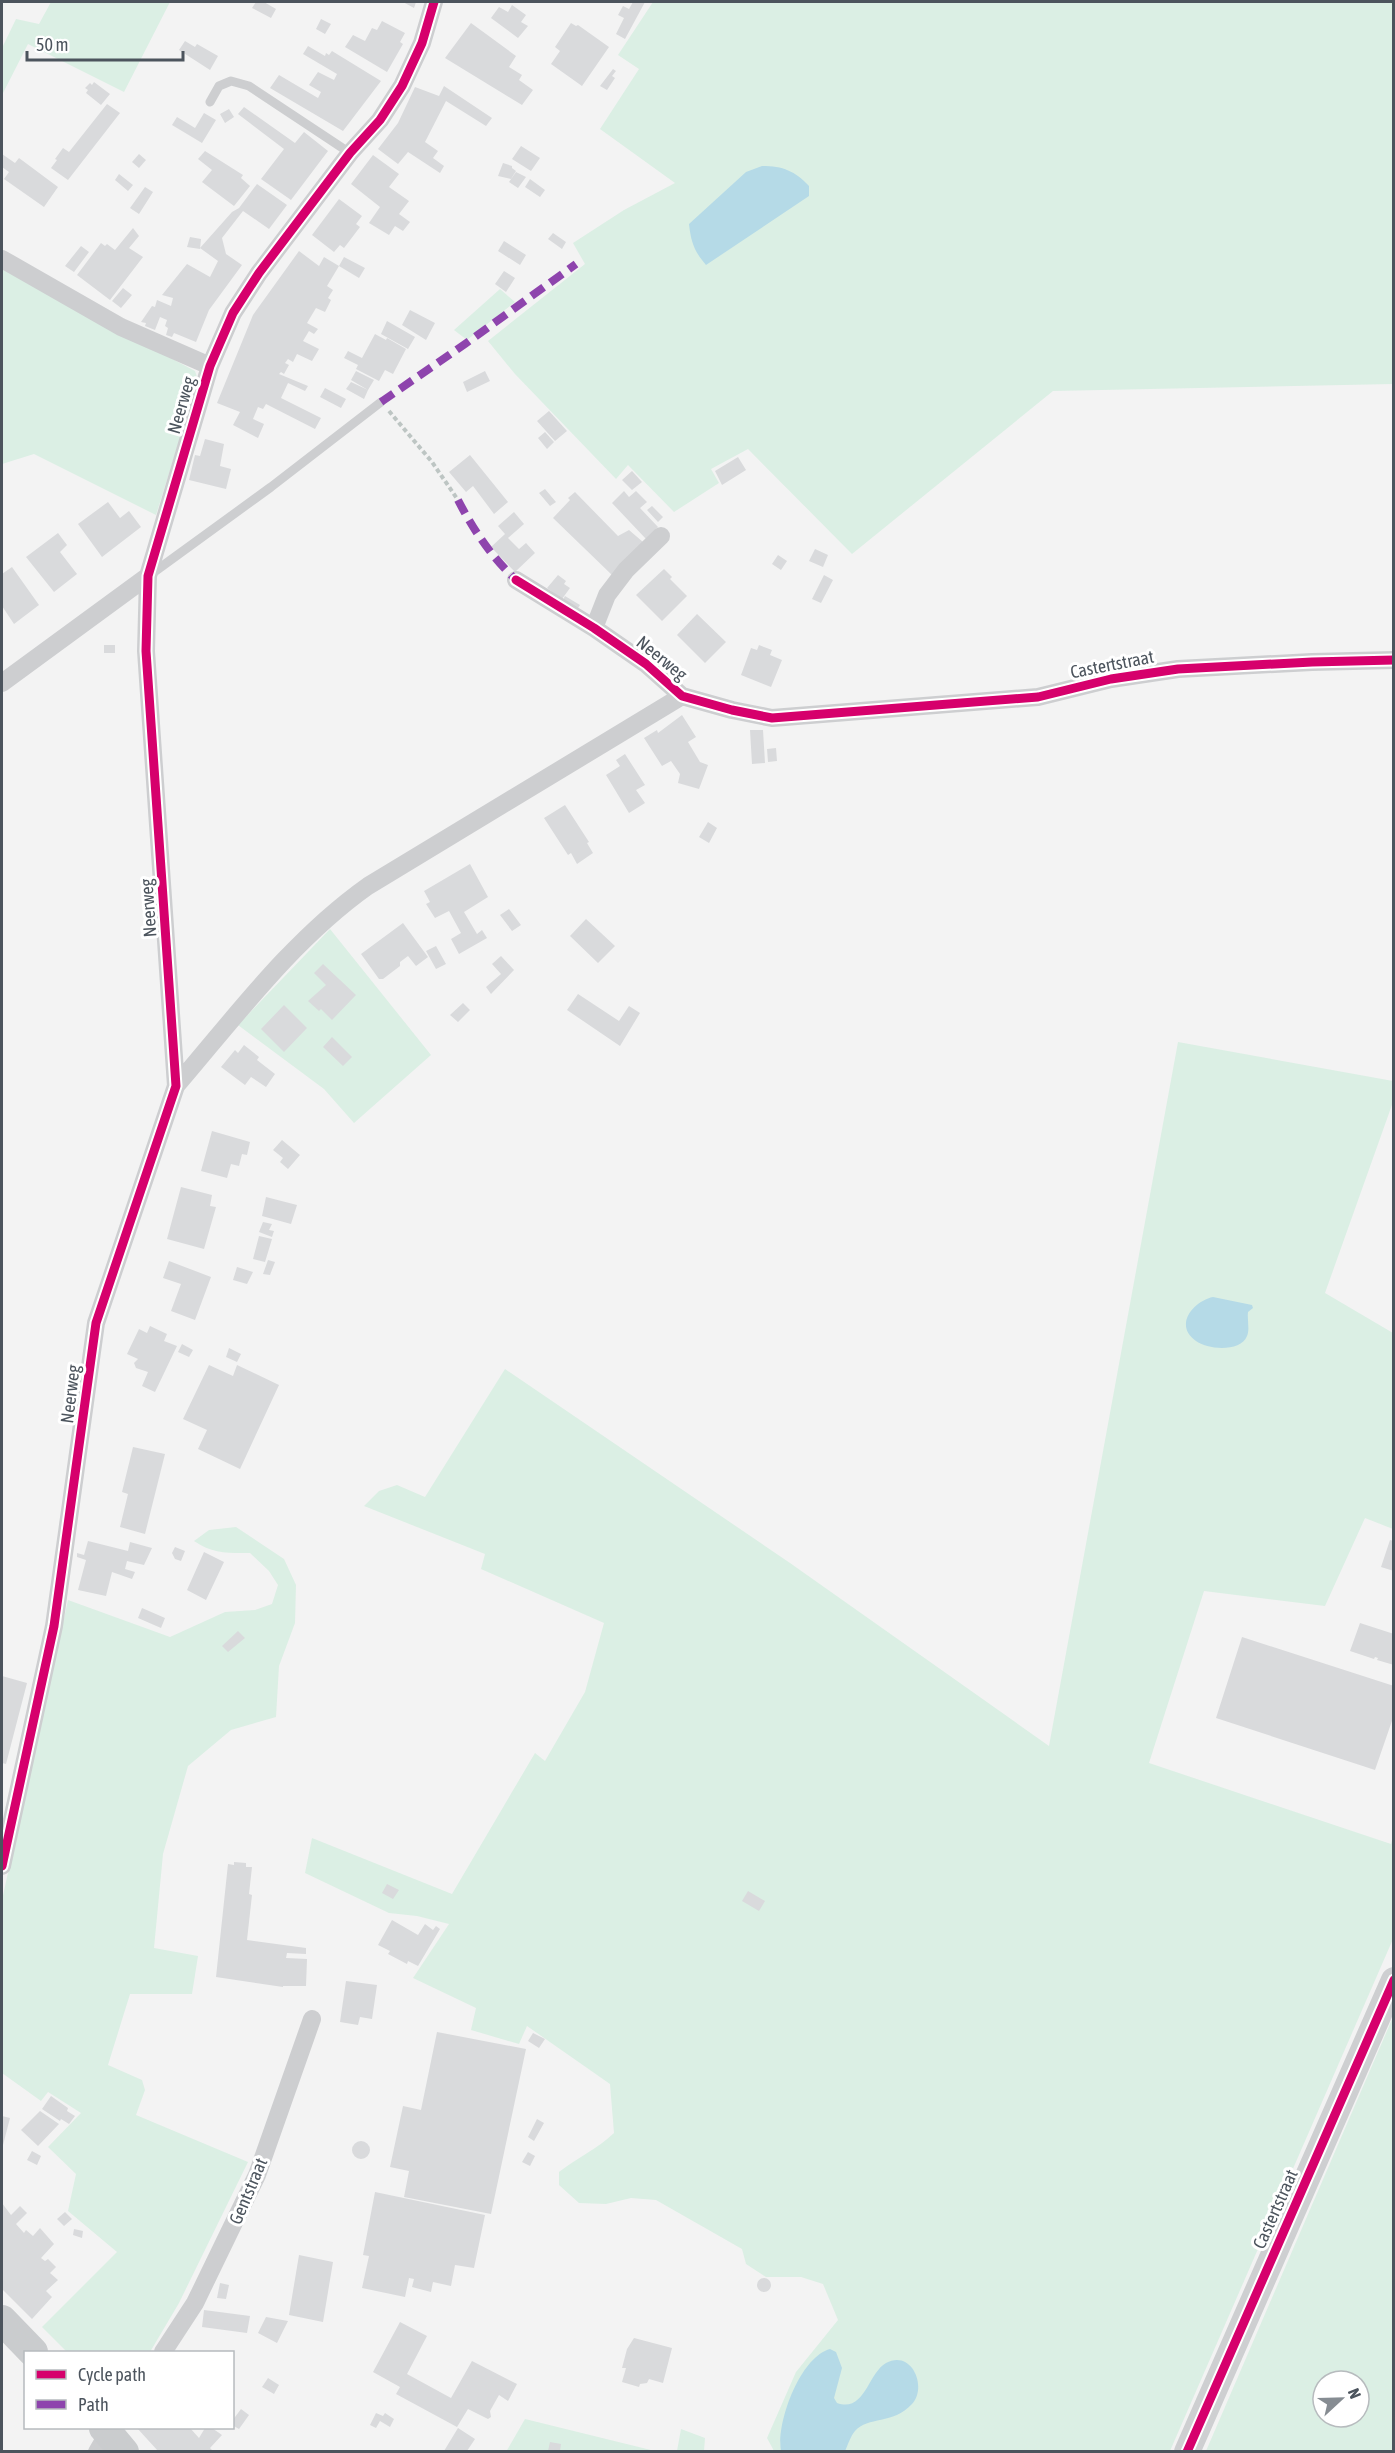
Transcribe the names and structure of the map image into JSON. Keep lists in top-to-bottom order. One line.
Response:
{"streets":{"main road":["Castertstraat"],"street":["Neerweg","Gentstraat"]},"crossings":[["Neerweg","Castertstraat"]],"legend":["Cycle path","Path"],"scale_bar":"50 m","north":"right"}
